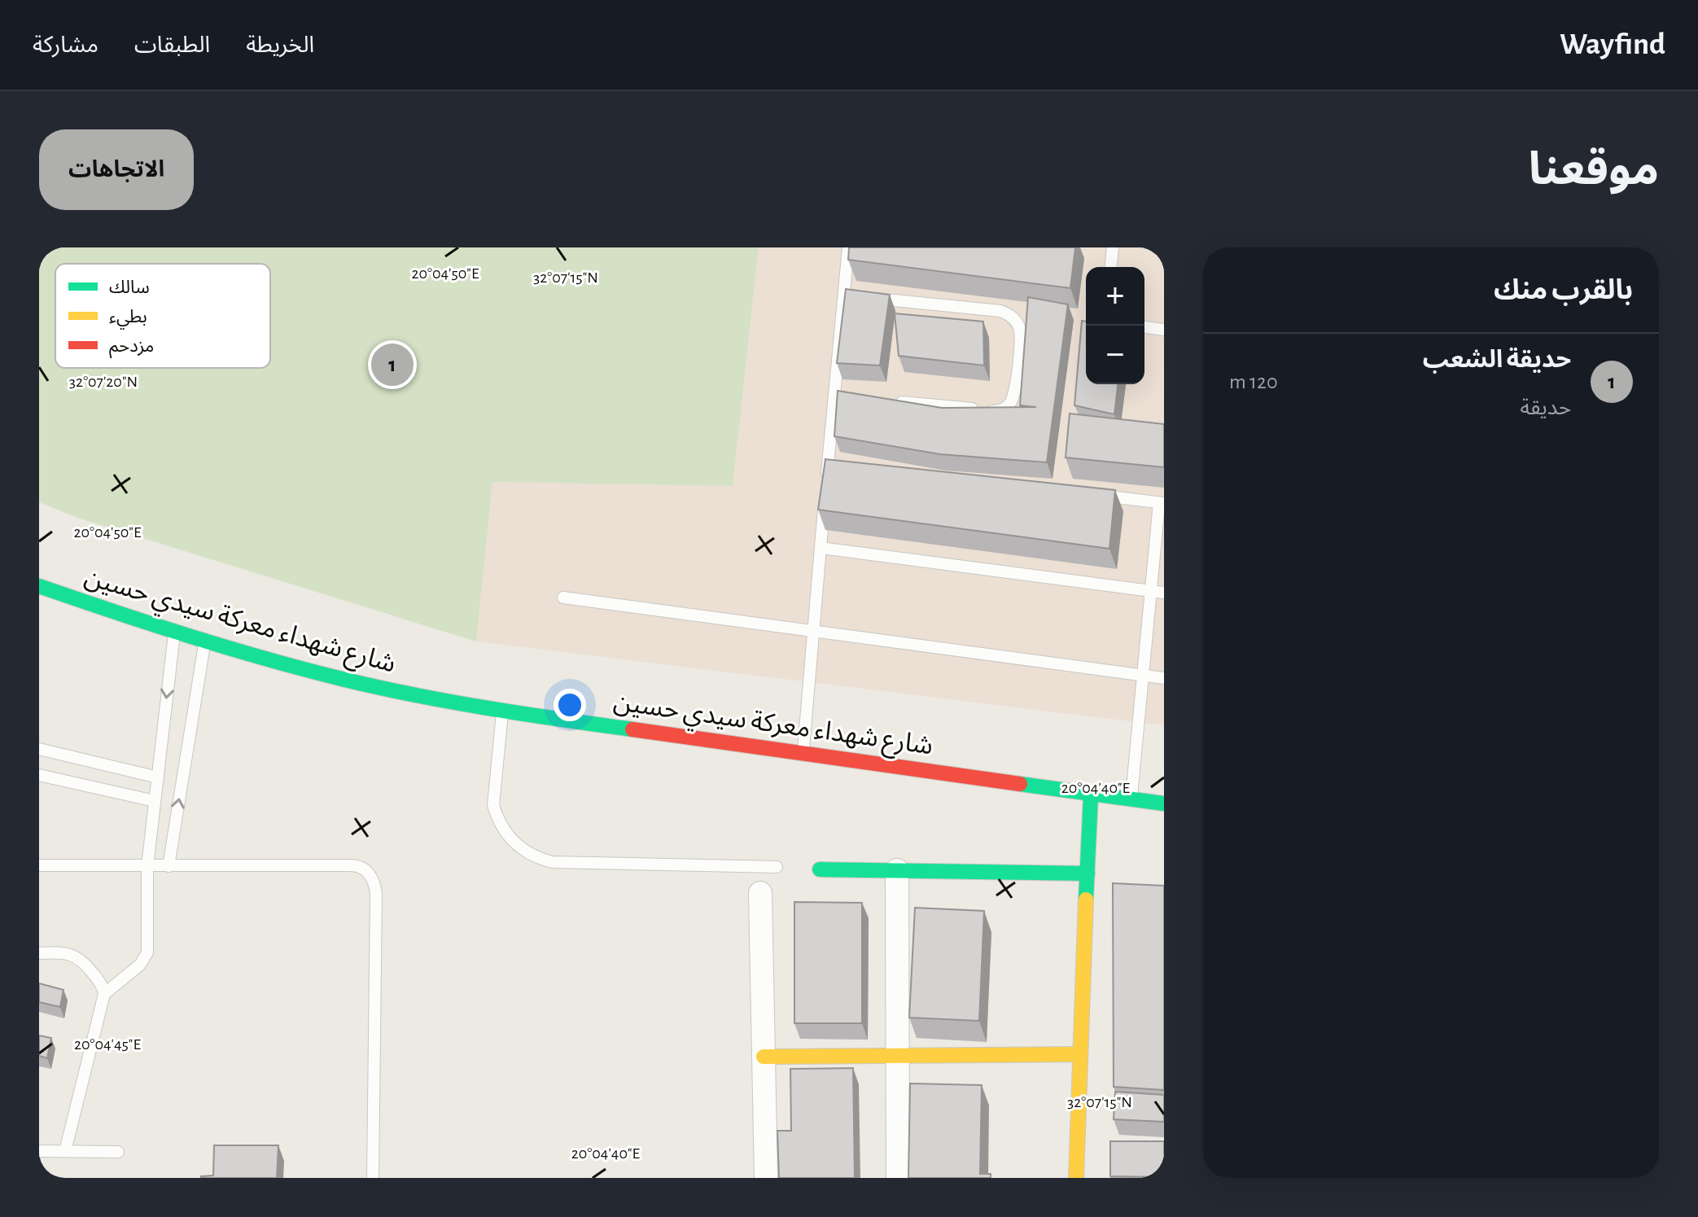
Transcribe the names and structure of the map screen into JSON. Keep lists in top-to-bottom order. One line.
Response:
{"streets":{"main road":["شارع شهداء معركة سيدي حسين"]},"legend":["سالك","بطيء","مزدحم"],"page":{"header":"Wayfind","nav":["الخريطة","الطبقات","مشاركة"],"title":"موقعنا","buttons":"الاتجاهات","heading":"بالقرب منك","map_buttons":["+","−"],"list":[{"mark":"1","name":"حديقة الشعب","note":"حديقة","value":"120 m"}],"pins":"1"},"coordinates":["20°04'50\"E","32°07'15\"N","32°07'20\"N","20°04'40\"E","20°04'45\"E"]}
